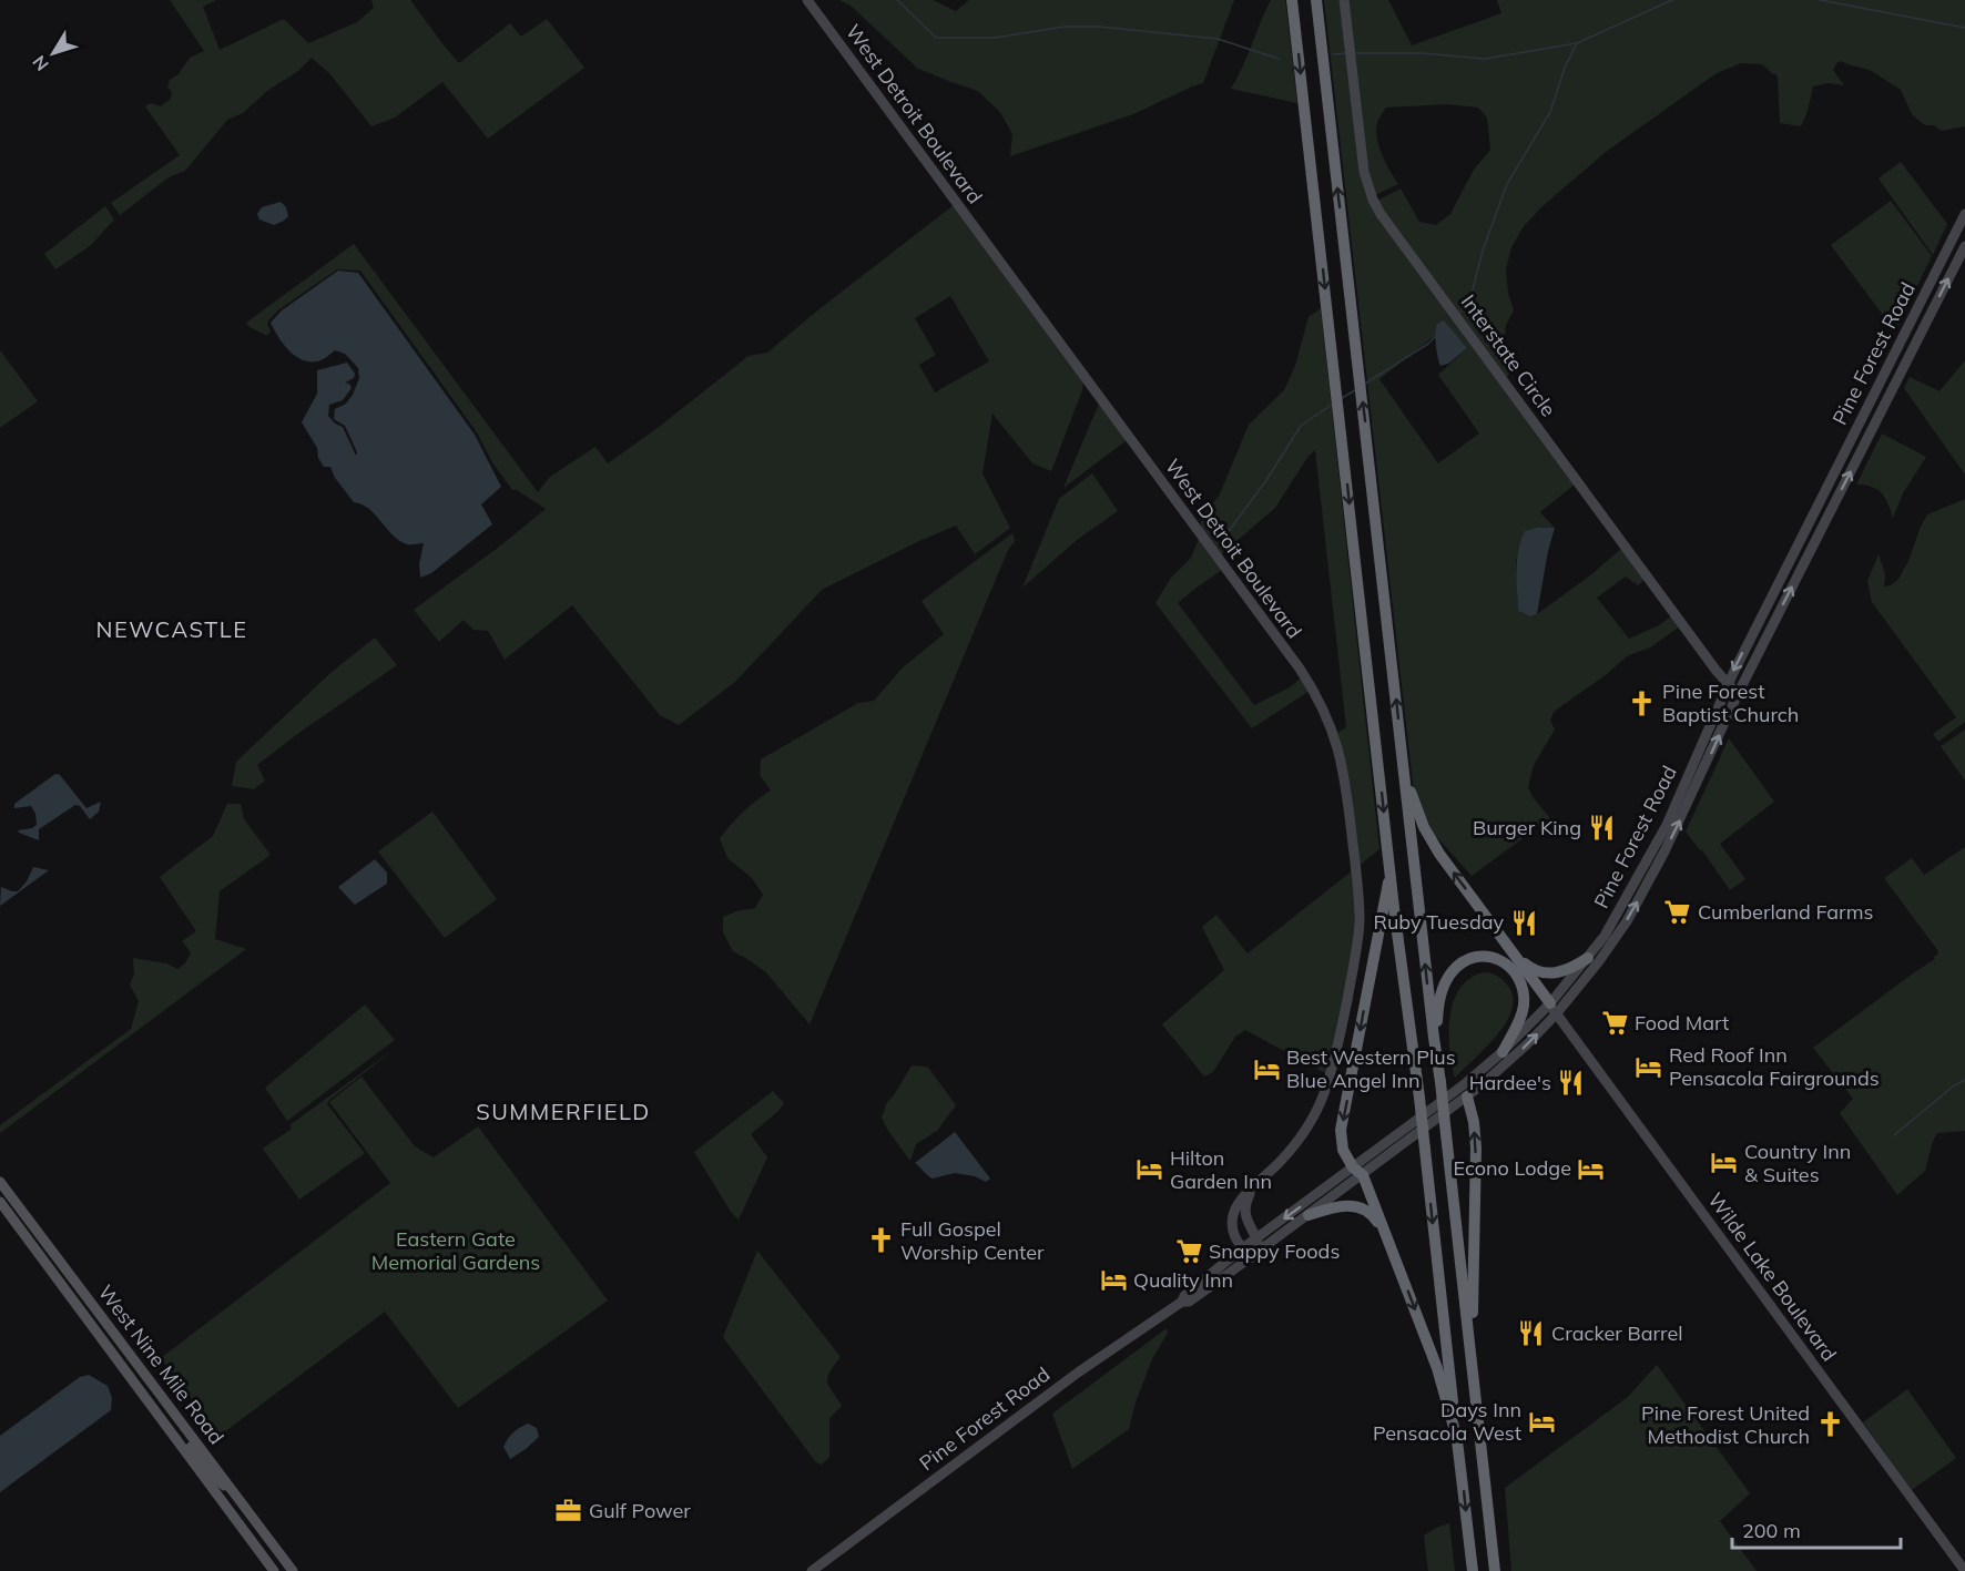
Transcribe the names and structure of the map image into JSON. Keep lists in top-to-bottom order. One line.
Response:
{"streets":{"main road":["West Detroit Boulevard","Pine Forest Road","Interstate Circle","Wilde Lake Boulevard","West Nine Mile Road"]},"crossings":[["West Detroit Boulevard","Pine Forest Road"],["Pine Forest Road","Interstate Circle"],["Pine Forest Road","Wilde Lake Boulevard"]],"districts":["NEWCASTLE","SUMMERFIELD"],"parks":["Eastern Gate Memorial Gardens"],"places":{"church":["Pine Forest Baptist Church","Full Gospel Worship Center","Pine Forest United Methodist Church"],"restaurant":["Burger King","Ruby Tuesday","Hardee's","Cracker Barrel"],"supermarket":["Cumberland Farms","Food Mart","Snappy Foods"],"hotel":["Red Roof Inn Pensacola Fairgrounds","Best Western Plus Blue Angel Inn","Country Inn & Suites","Econo Lodge","Hilton Garden Inn","Quality Inn","Days Inn Pensacola West"],"office":["Gulf Power"]},"scale_bar":"200 m","north":"bottom left"}
